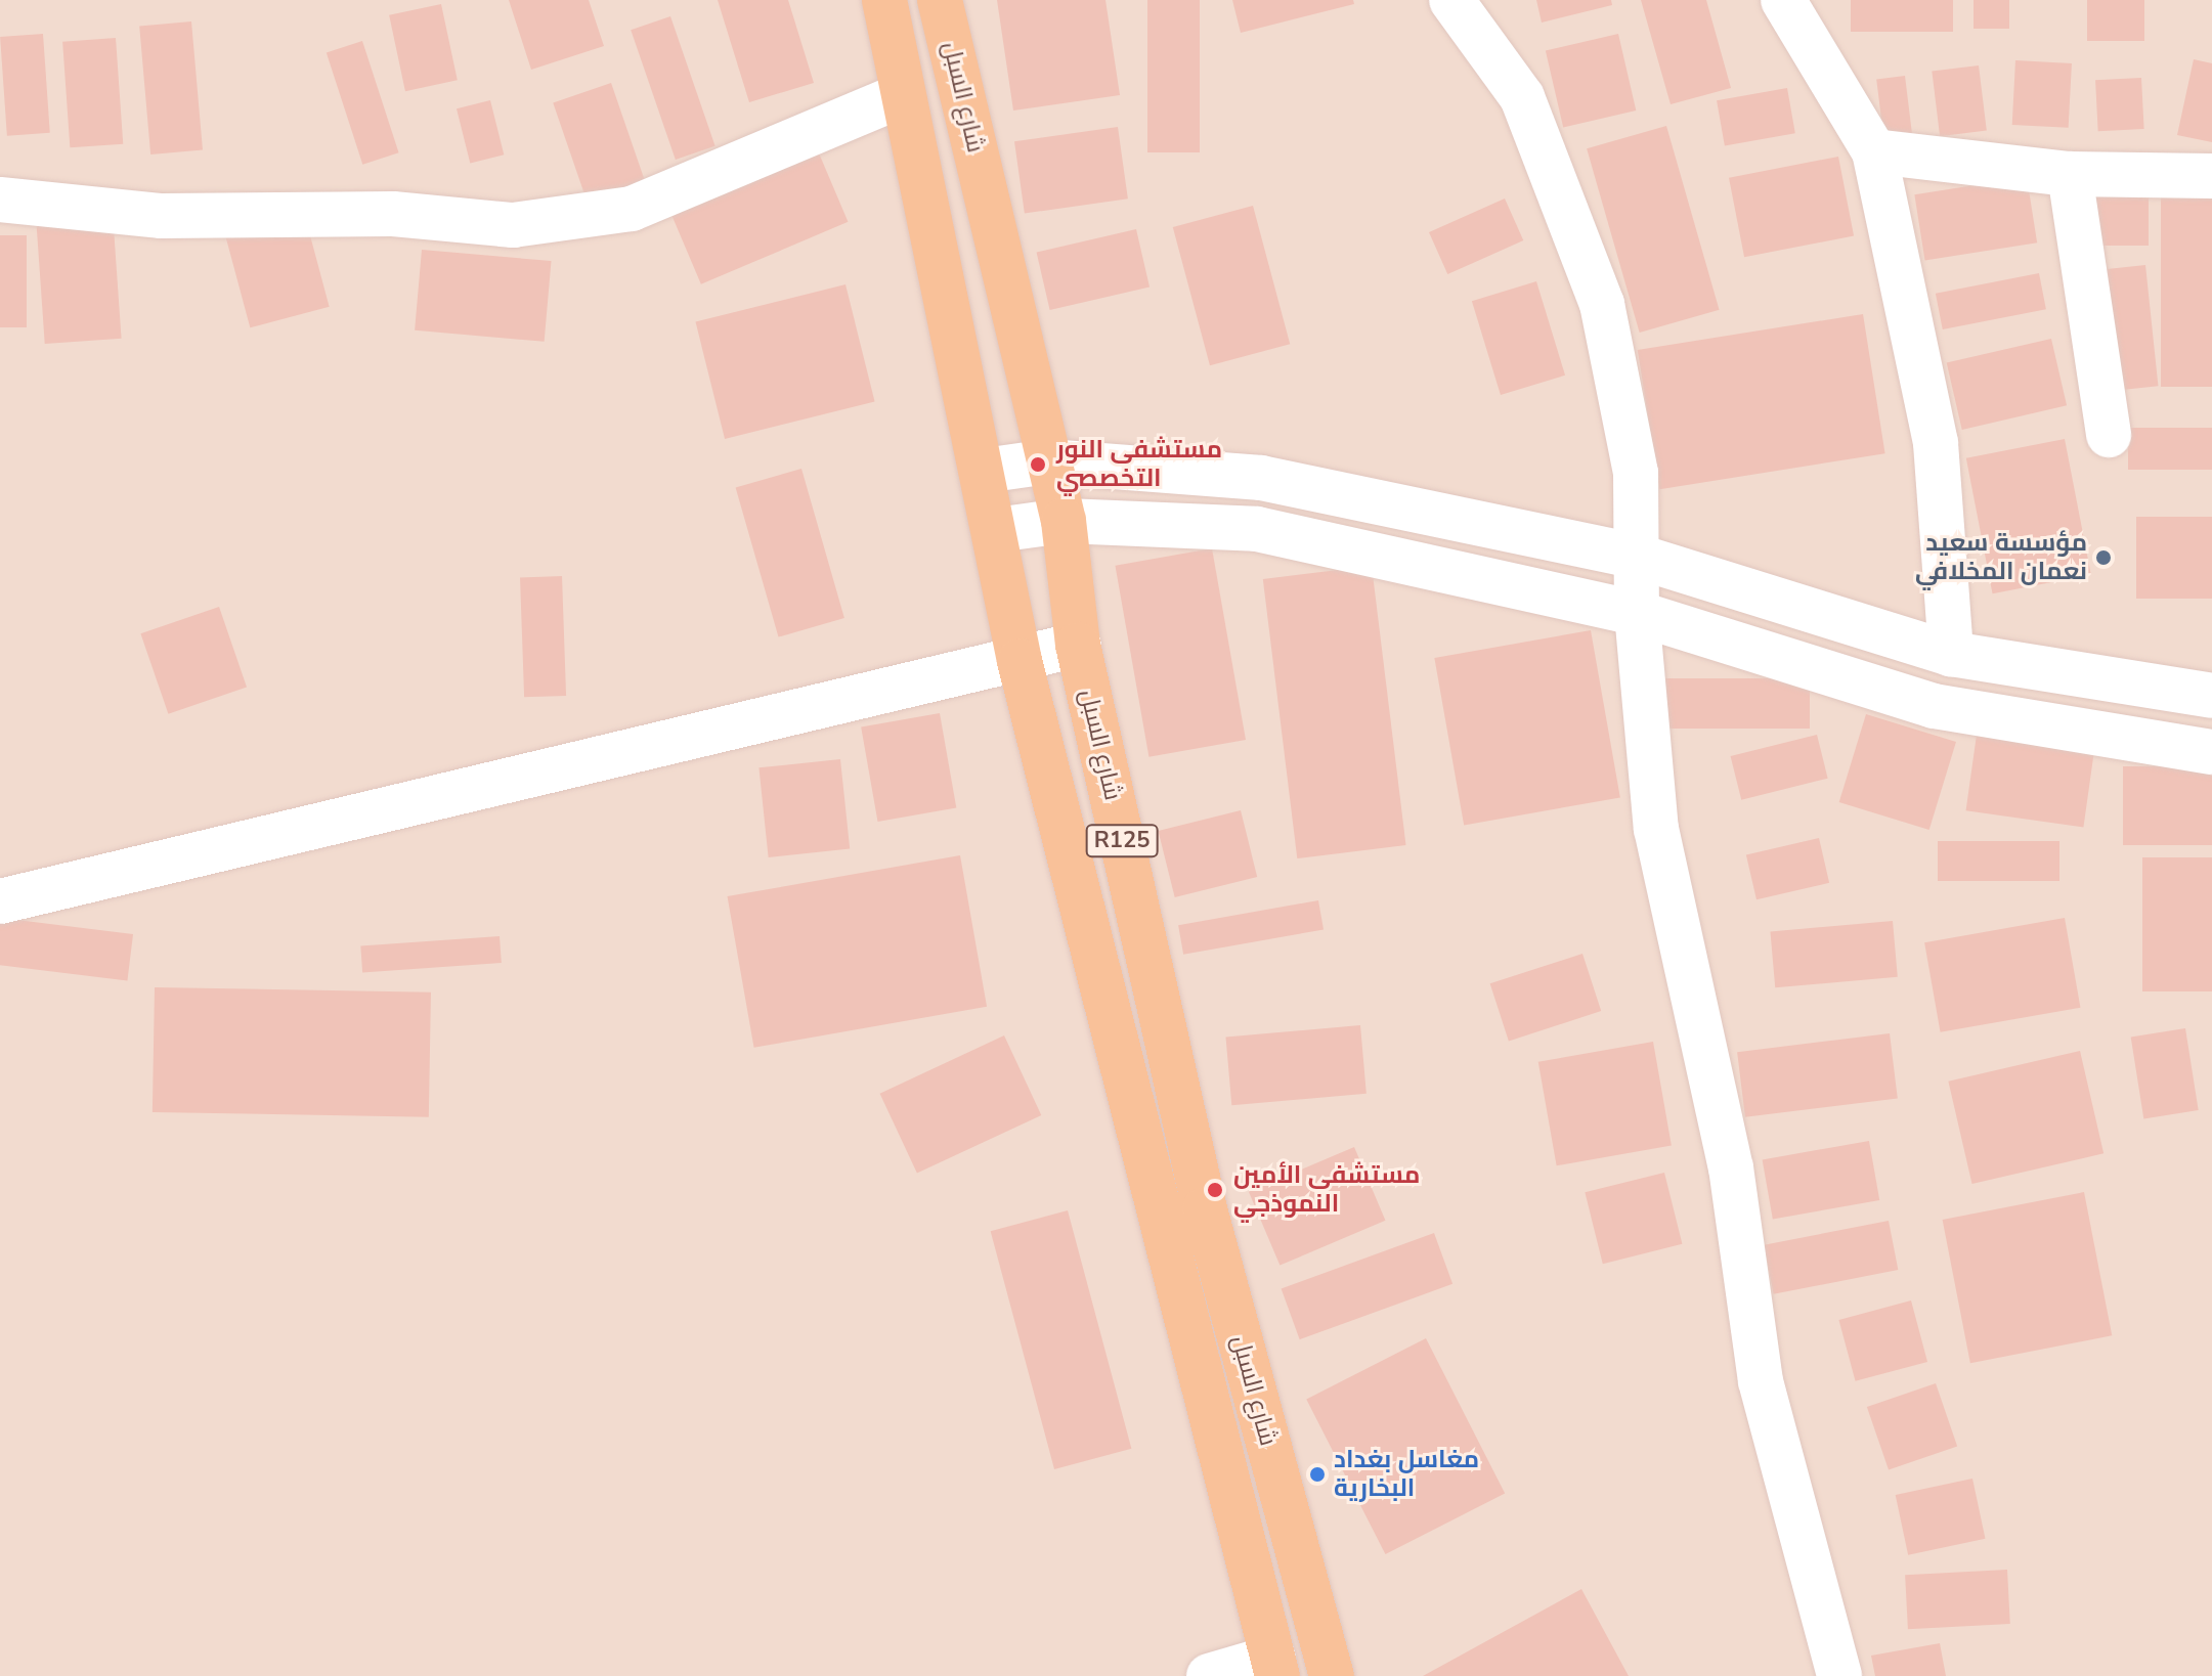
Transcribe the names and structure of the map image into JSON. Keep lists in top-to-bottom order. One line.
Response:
{"streets":{"main road":["شارع السبل","R125"]},"places":["مستشفى النور التخصصي","مؤسسة سعيد نعمان المخلافي","مستشفى الأمين النموذجي","مغاسل بغداد البخارية"]}
